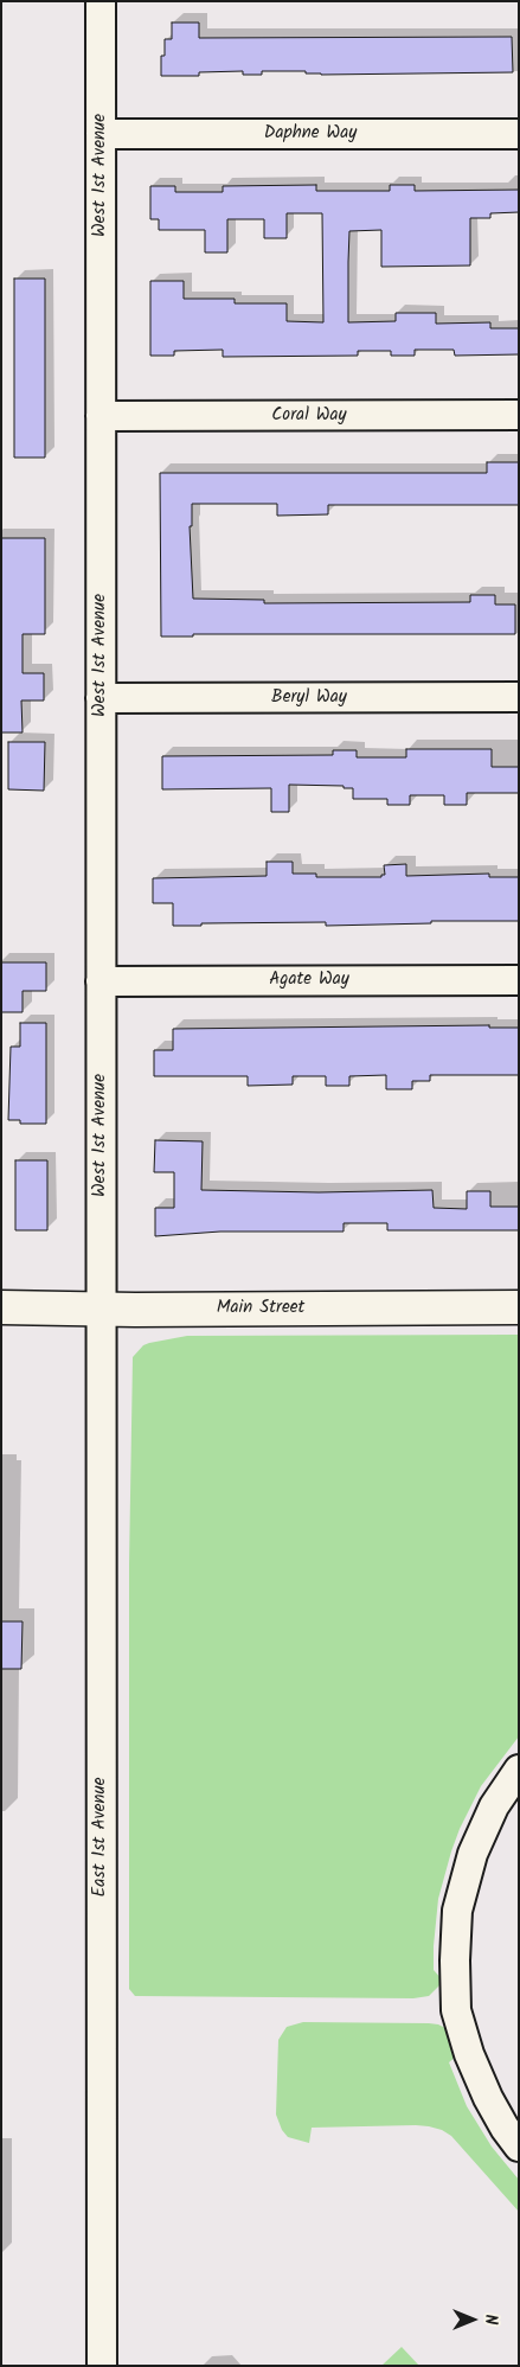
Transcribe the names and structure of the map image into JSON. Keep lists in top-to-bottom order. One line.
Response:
{"streets":{"main road":["Main Street"],"street":["Daphne Way","West 1st Avenue","Coral Way","Beryl Way","Agate Way","East 1st Avenue"]},"crossings":[["Daphne Way","West 1st Avenue"],["West 1st Avenue","Coral Way"],["West 1st Avenue","Beryl Way"],["West 1st Avenue","Agate Way"],["West 1st Avenue","Main Street"],["West 1st Avenue","East 1st Avenue"],["Main Street","East 1st Avenue"]],"north":"right"}
